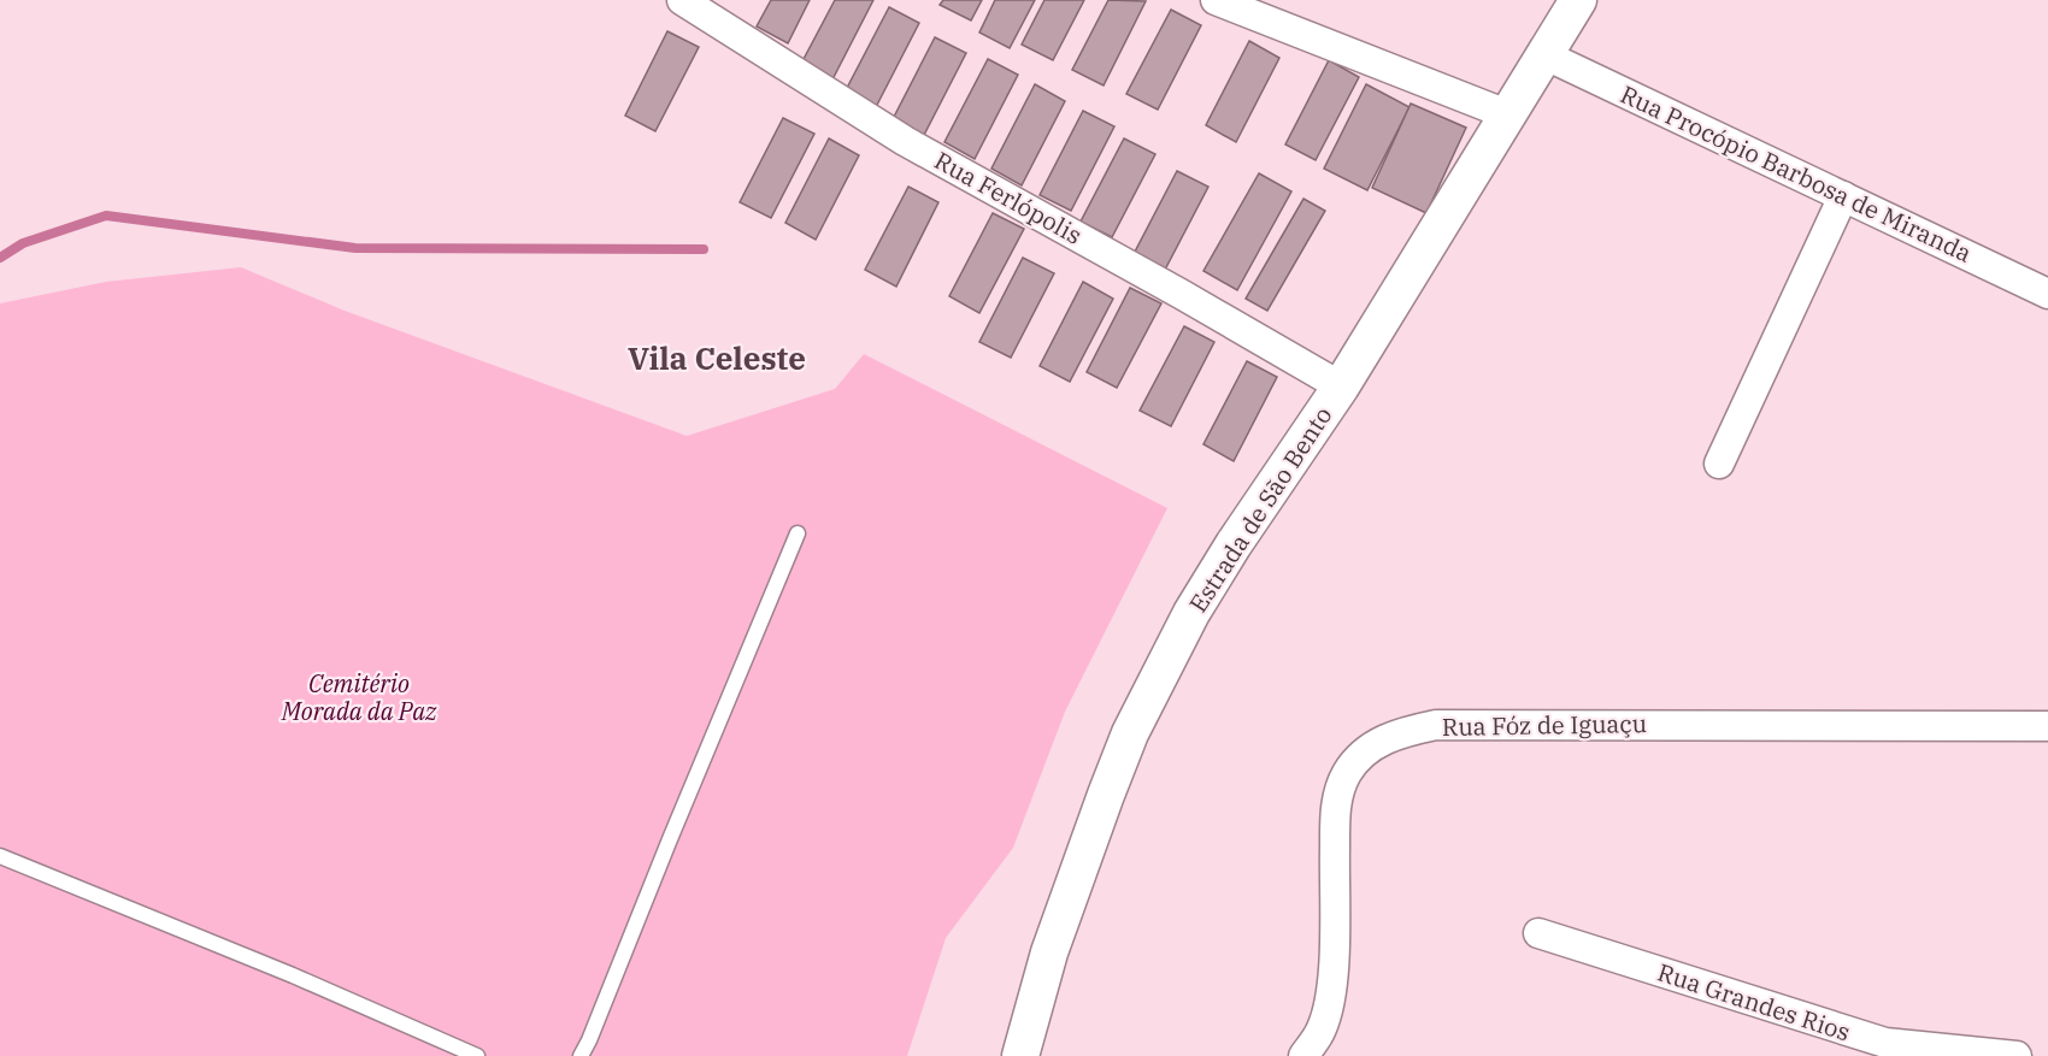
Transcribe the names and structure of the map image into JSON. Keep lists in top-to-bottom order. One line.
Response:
{"streets":{"street":["Rua Procópio Barbosa de Miranda","Rua Ferlópolis","Estrada de São Bento","Rua Fóz de Iguaçu","Rua Grandes Rios"]},"crossings":[["Rua Procópio Barbosa de Miranda","Estrada de São Bento"],["Rua Ferlópolis","Estrada de São Bento"]],"districts":["Vila Celeste"],"parks":["Cemitério Morada da Paz"]}
